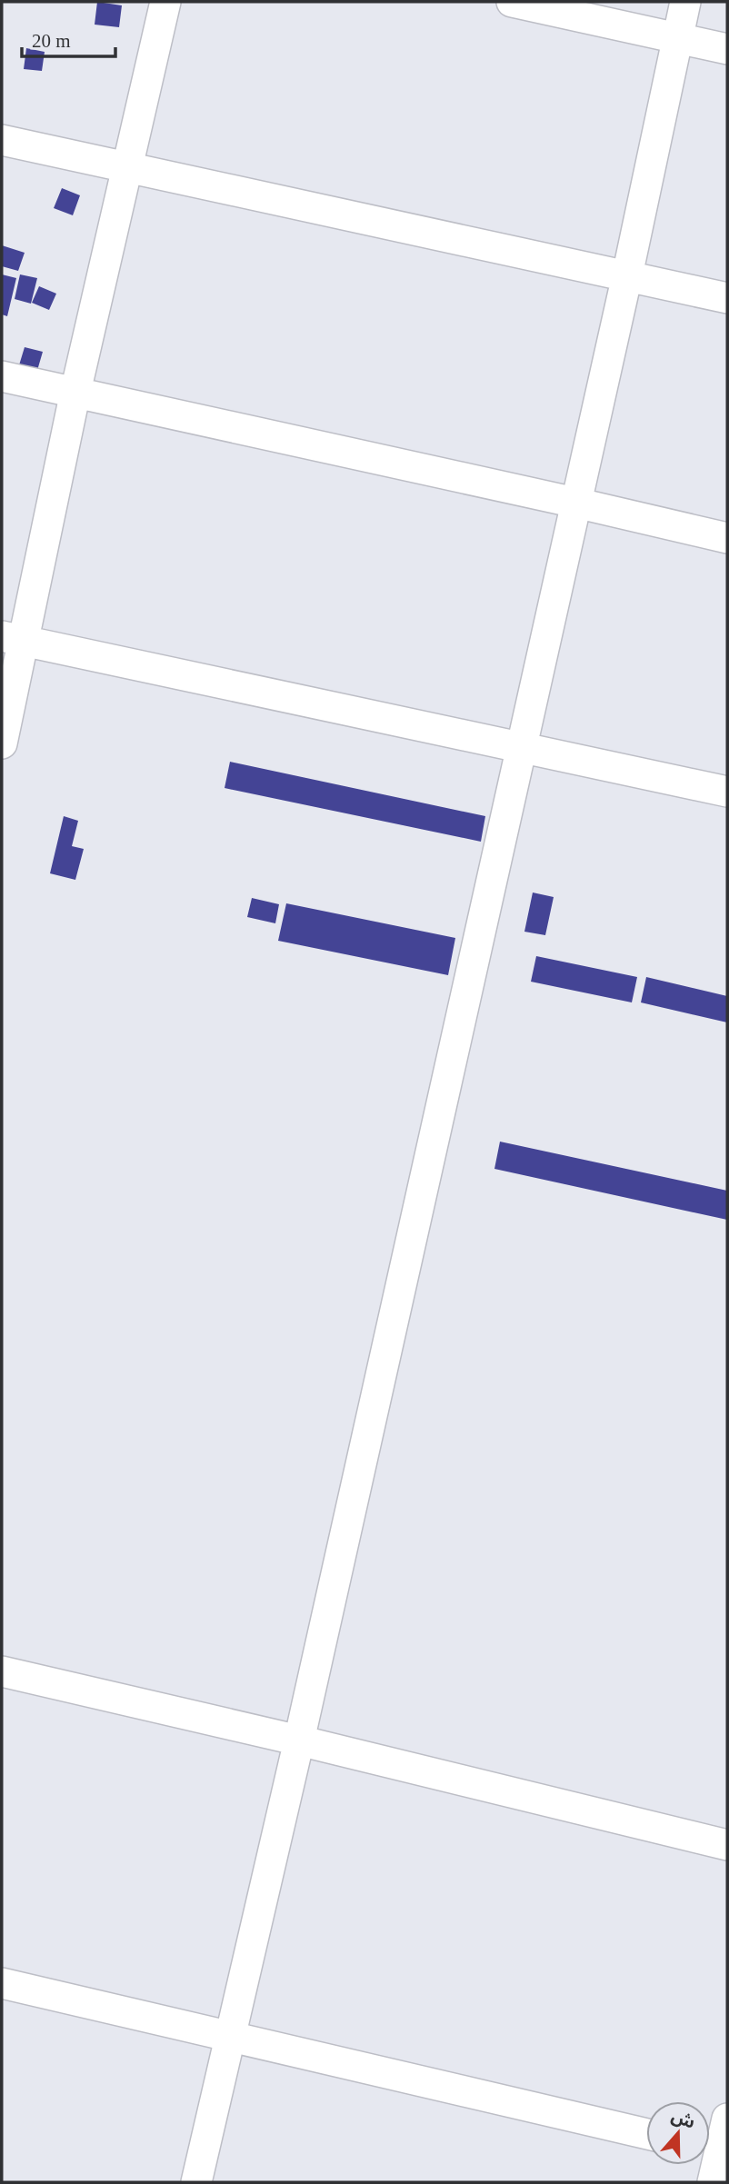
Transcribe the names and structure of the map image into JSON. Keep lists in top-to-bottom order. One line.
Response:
{"scale_bar":"20 m","north":"top"}
